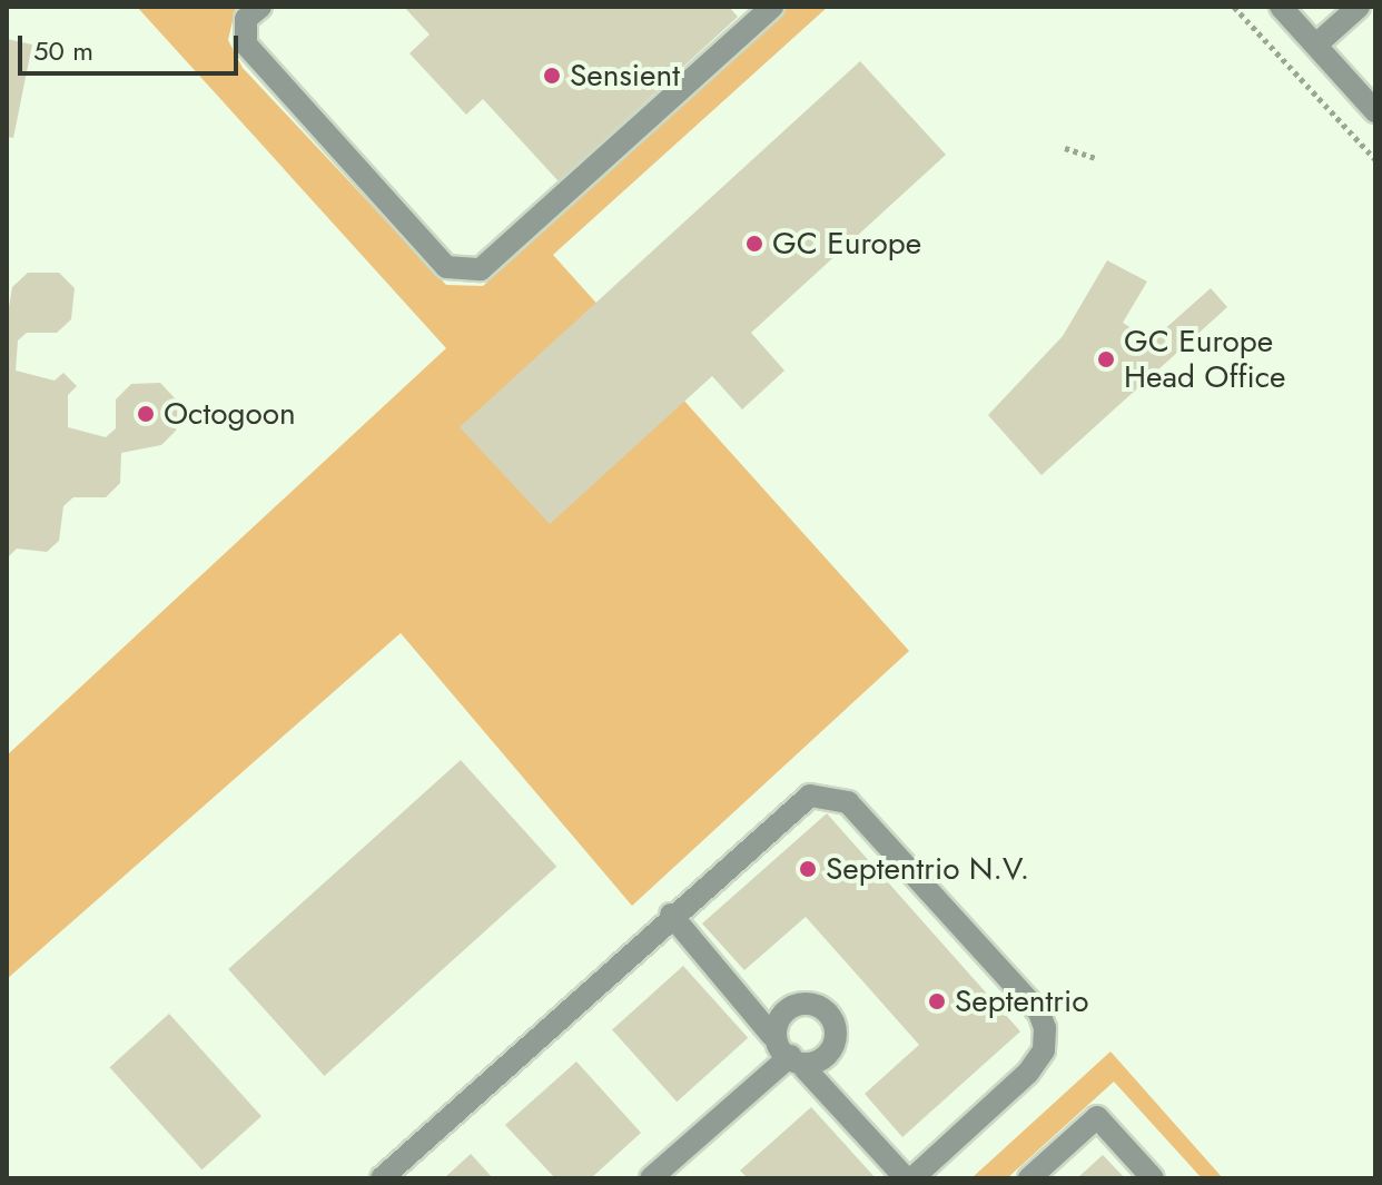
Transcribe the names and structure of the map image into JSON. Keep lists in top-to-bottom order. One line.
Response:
{"places":["Sensient","GC Europe","GC Europe Head Office","Octogoon","Septentrio N.V.","Septentrio"],"scale_bar":"50 m"}
